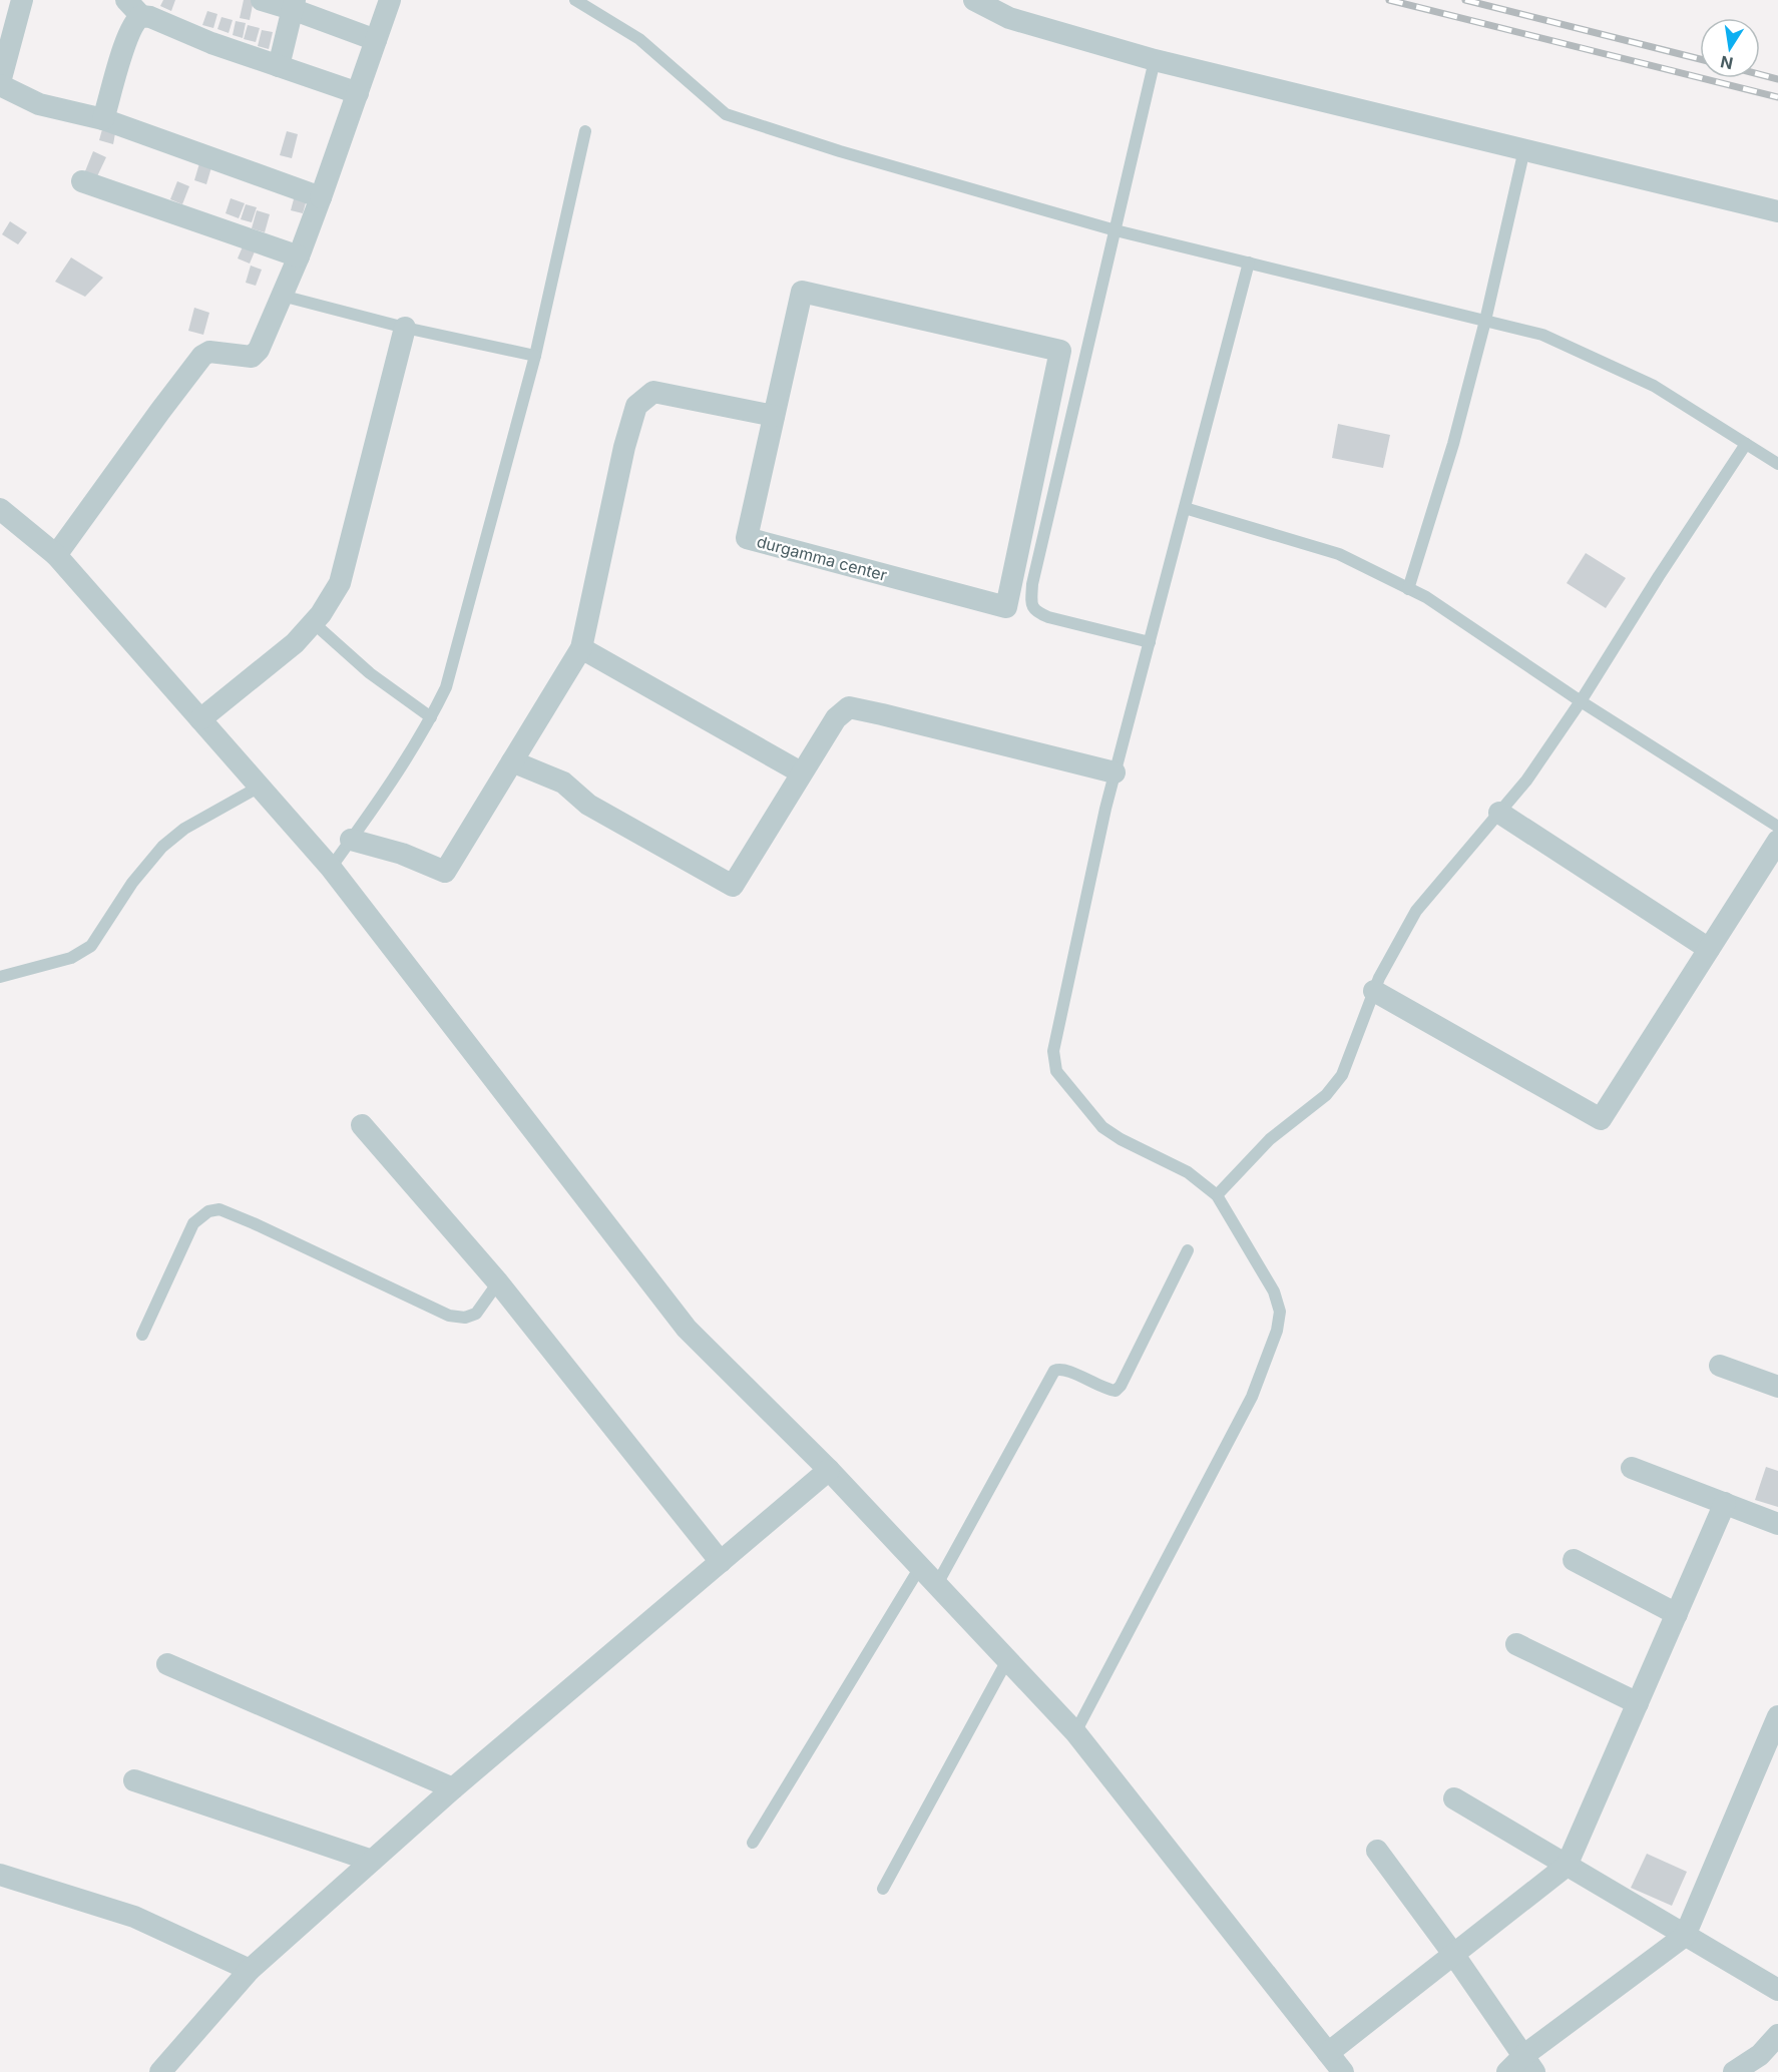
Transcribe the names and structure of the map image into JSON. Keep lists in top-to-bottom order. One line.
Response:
{"streets":{"street":["durgamma center"]},"north":"bottom"}
